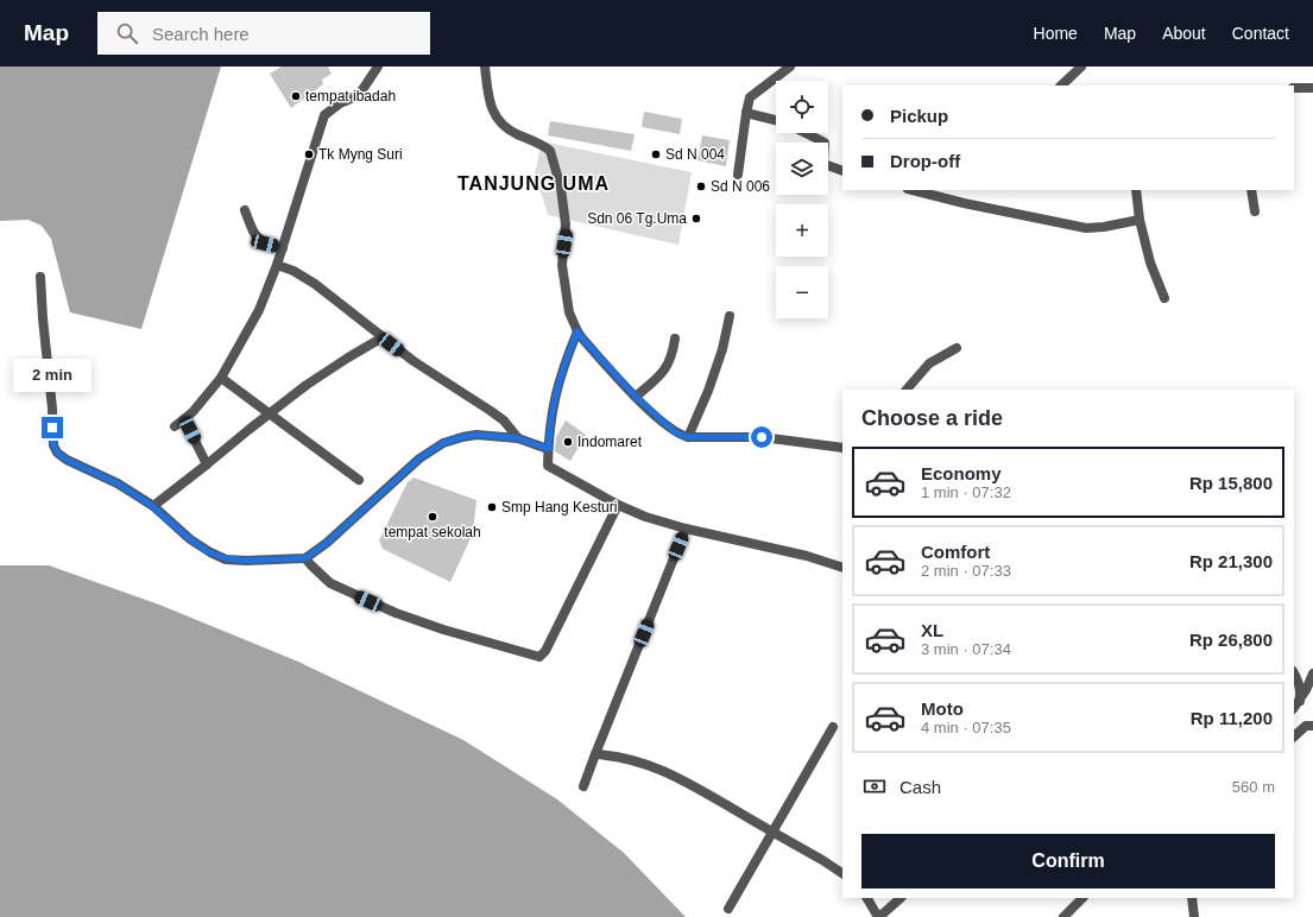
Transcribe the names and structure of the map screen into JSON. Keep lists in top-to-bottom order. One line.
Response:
{"districts":["TANJUNG UMA"],"places":["tempat ibadah","Tk Myng Suri","Sd N 004","Sd N 006","Sdn 06 Tg.Uma","Indomaret","Smp Hang Kesturi","tempat sekolah"],"page":{"header":"Map","search":"Search here","nav":["Home","Map","About","Contact"],"map_buttons":["+","−"],"banner":["Pickup","Drop-off"],"bubble":"2 min","heading":"Choose a ride","list":[{"name":"Economy","note":"1 min · 07:32","value":"Rp 15,800"},{"name":"Comfort","note":"2 min · 07:33","value":"Rp 21,300"},{"name":"XL","note":"3 min · 07:34","value":"Rp 26,800"},{"name":"Moto","note":"4 min · 07:35","value":"Rp 11,200"}],"pay":["Cash","560 m"],"buttons":"Confirm"}}
